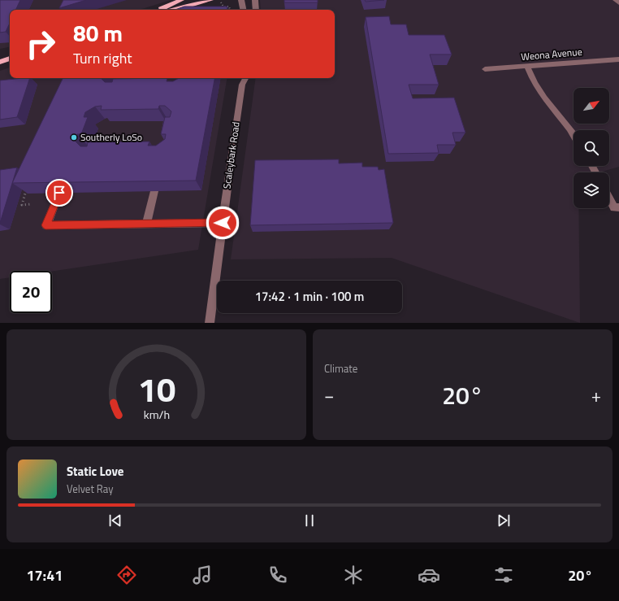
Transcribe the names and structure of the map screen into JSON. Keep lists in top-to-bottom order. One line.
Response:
{"streets":{"street":["Weona Avenue","Scaleybark Road"]},"places":["Southerly LoSo"],"north":"top right","page":{"turn":["80 m","Turn right"],"limit":"20","trip":"17:42 · 1 min · 100 m","tile":"Climate","heat":["−","20°","+"],"song":["Static Love","Velvet Ray"],"tabs":["17:41","20°"],"gauge":["10","km/h"]}}
